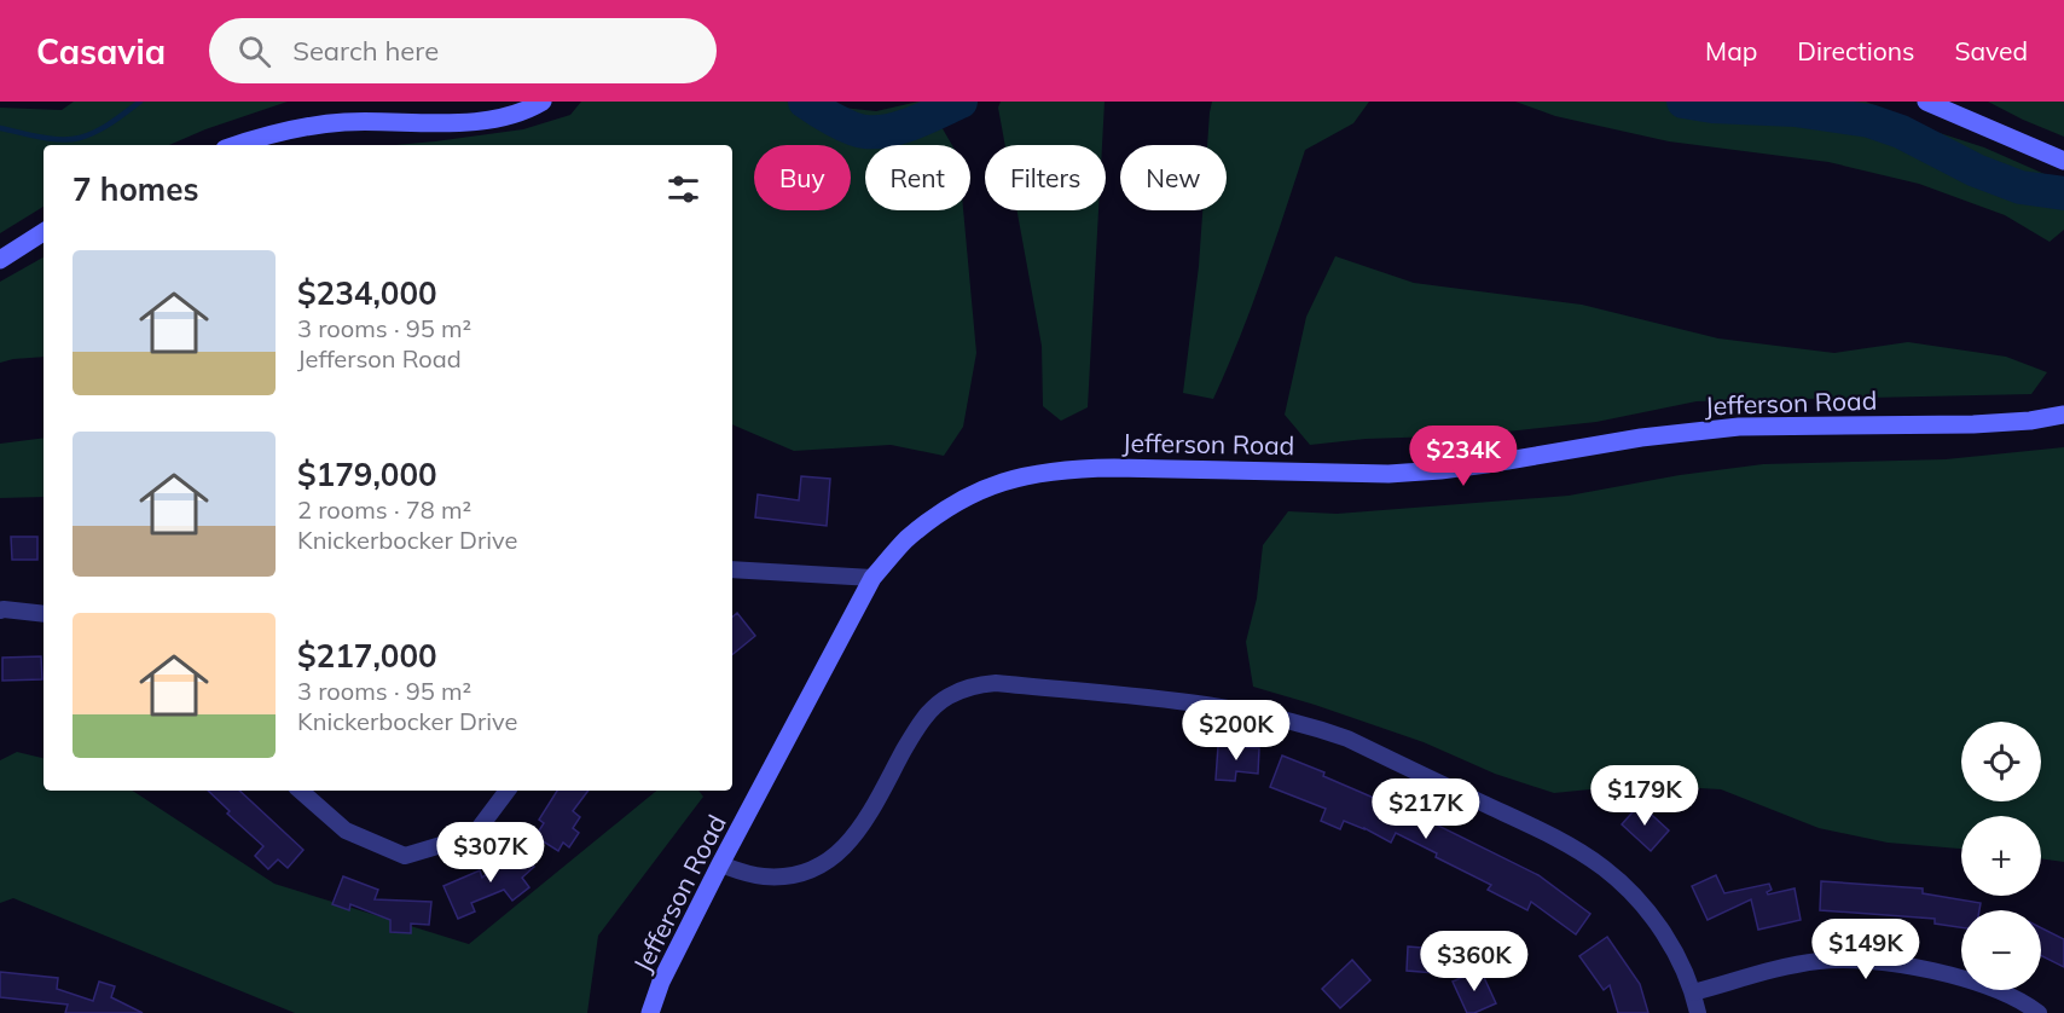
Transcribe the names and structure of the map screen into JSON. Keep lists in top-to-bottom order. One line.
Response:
{"streets":{"street":["Jefferson Road"]},"page":{"header":"Casavia","search":"Search here","nav":["Map","Directions","Saved"],"chip":["Buy","Rent","Filters","New"],"heading":"7 homes","list":[{"name":"$234,000","note":"3 rooms · 95 m² · Jefferson Road"},{"name":"$179,000","note":"2 rooms · 78 m² · Knickerbocker Drive"},{"name":"$217,000","note":"3 rooms · 95 m² · Knickerbocker Drive"}],"price":["$234K","$200K","$179K","$217K","$307K","$149K","$360K"],"map_buttons":["+","−"]}}
